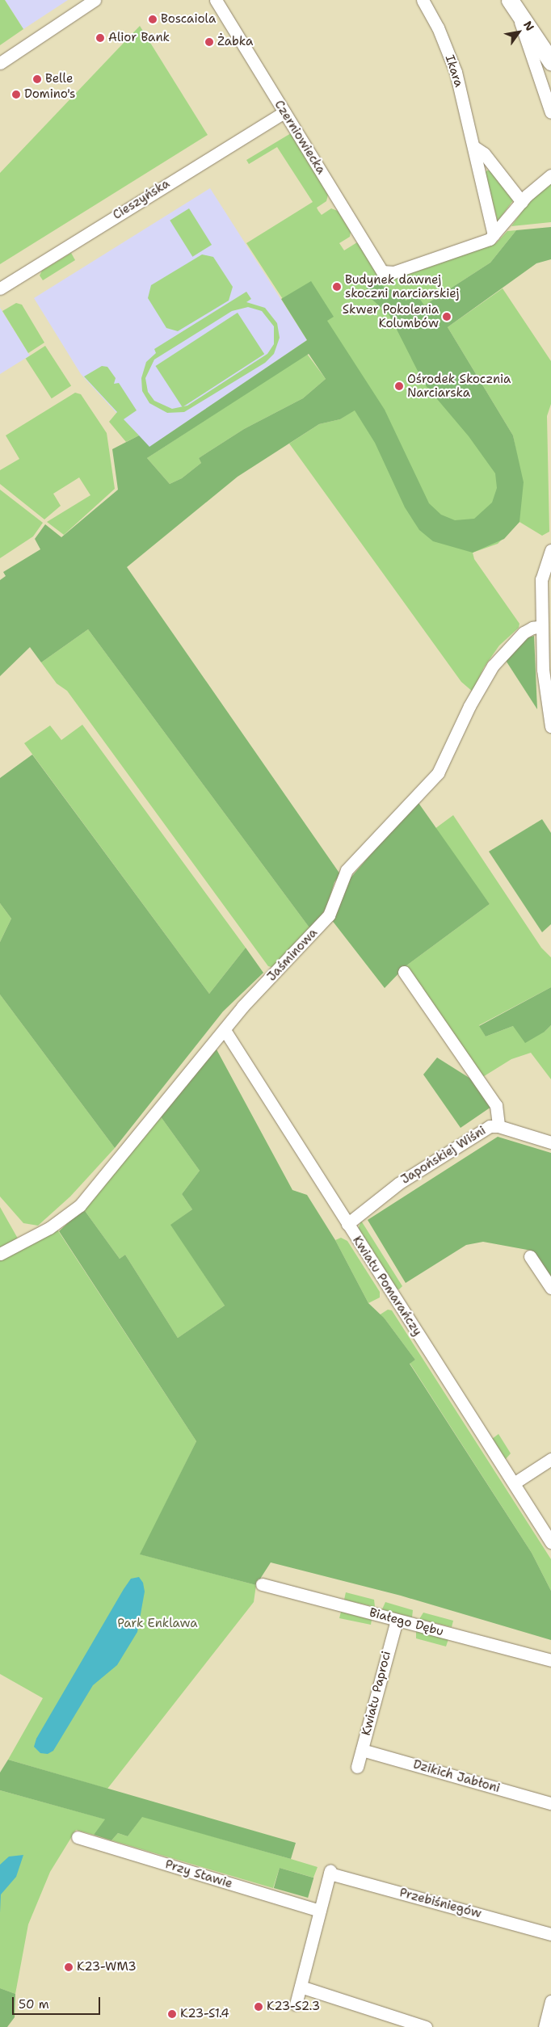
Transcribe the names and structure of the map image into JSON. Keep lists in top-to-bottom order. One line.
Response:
{"streets":{"street":["Ikara","Czerniowiecka","Cieszyńska","Jaśminowa","Japońskiej Wiśni","Kwiatu Pomarańczy","Białego Dębu","Kwiatu Paproci","Dzikich Jabłoni","Przy Stawie","Przebiśniegów"]},"crossings":[["Ikara","Czerniowiecka"],["Czerniowiecka","Cieszyńska"],["Jaśminowa","Kwiatu Pomarańczy"],["Japońskiej Wiśni","Kwiatu Pomarańczy"],["Białego Dębu","Kwiatu Paproci"],["Kwiatu Paproci","Dzikich Jabłoni"],["Przy Stawie","Przebiśniegów"]],"parks":["Park Enklawa"],"places":["Boscaiola","Alior Bank","Żabka","Belle","Domino's","Budynek dawnej skoczni narciarskiej","Skwer Pokolenia Kolumbów","Ośrodek Skocznia Narciarska","K23-WM3","K23-S2.3","K23-S1.4"],"scale_bar":"50 m","north":"top right"}
